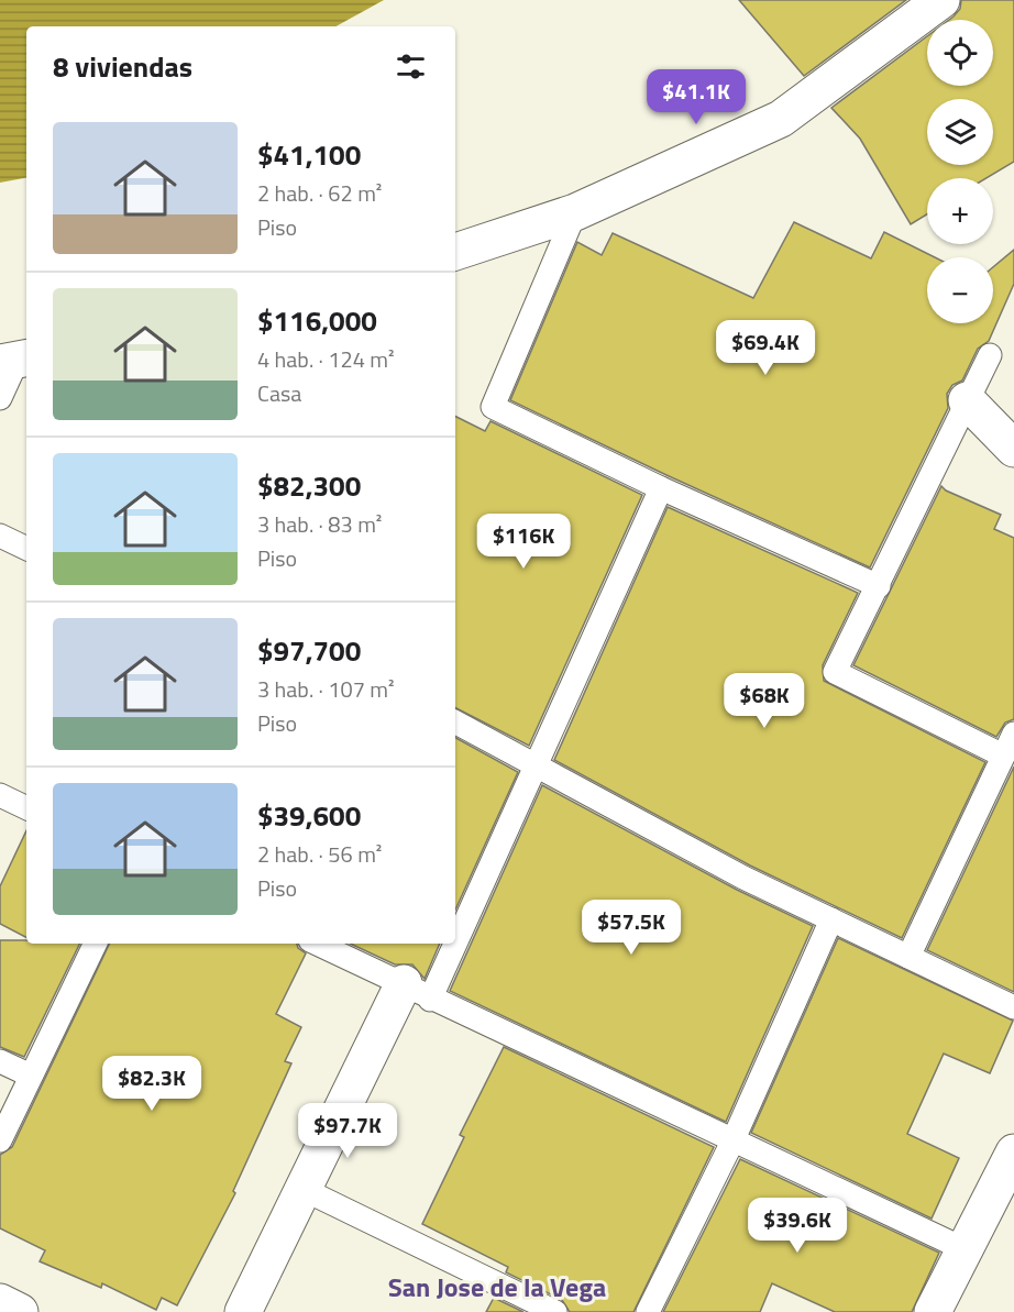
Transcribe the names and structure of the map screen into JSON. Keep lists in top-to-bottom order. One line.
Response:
{"districts":["San Jose de la Vega"],"page":{"map_buttons":["+","−"],"heading":"8 viviendas","price":["$41.1K","$69.4K","$116K","$68K","$57.5K","$82.3K","$97.7K","$39.6K"],"list":[{"name":"$41,100","note":"2 hab. · 62 m² · Piso"},{"name":"$116,000","note":"4 hab. · 124 m² · Casa"},{"name":"$82,300","note":"3 hab. · 83 m² · Piso"},{"name":"$97,700","note":"3 hab. · 107 m² · Piso"},{"name":"$39,600","note":"2 hab. · 56 m² · Piso"}]}}
